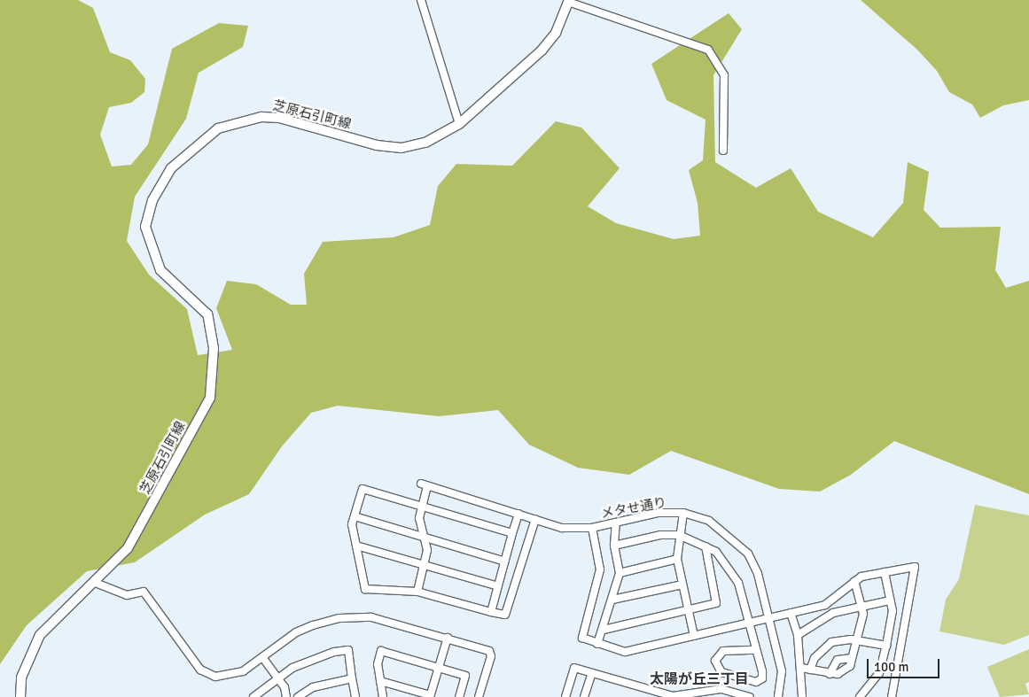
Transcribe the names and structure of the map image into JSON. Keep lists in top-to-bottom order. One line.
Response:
{"streets":{"main road":["芝原石引町線"],"street":["メタせ通り"]},"districts":["太陽が丘三丁目"],"scale_bar":"100 m"}
